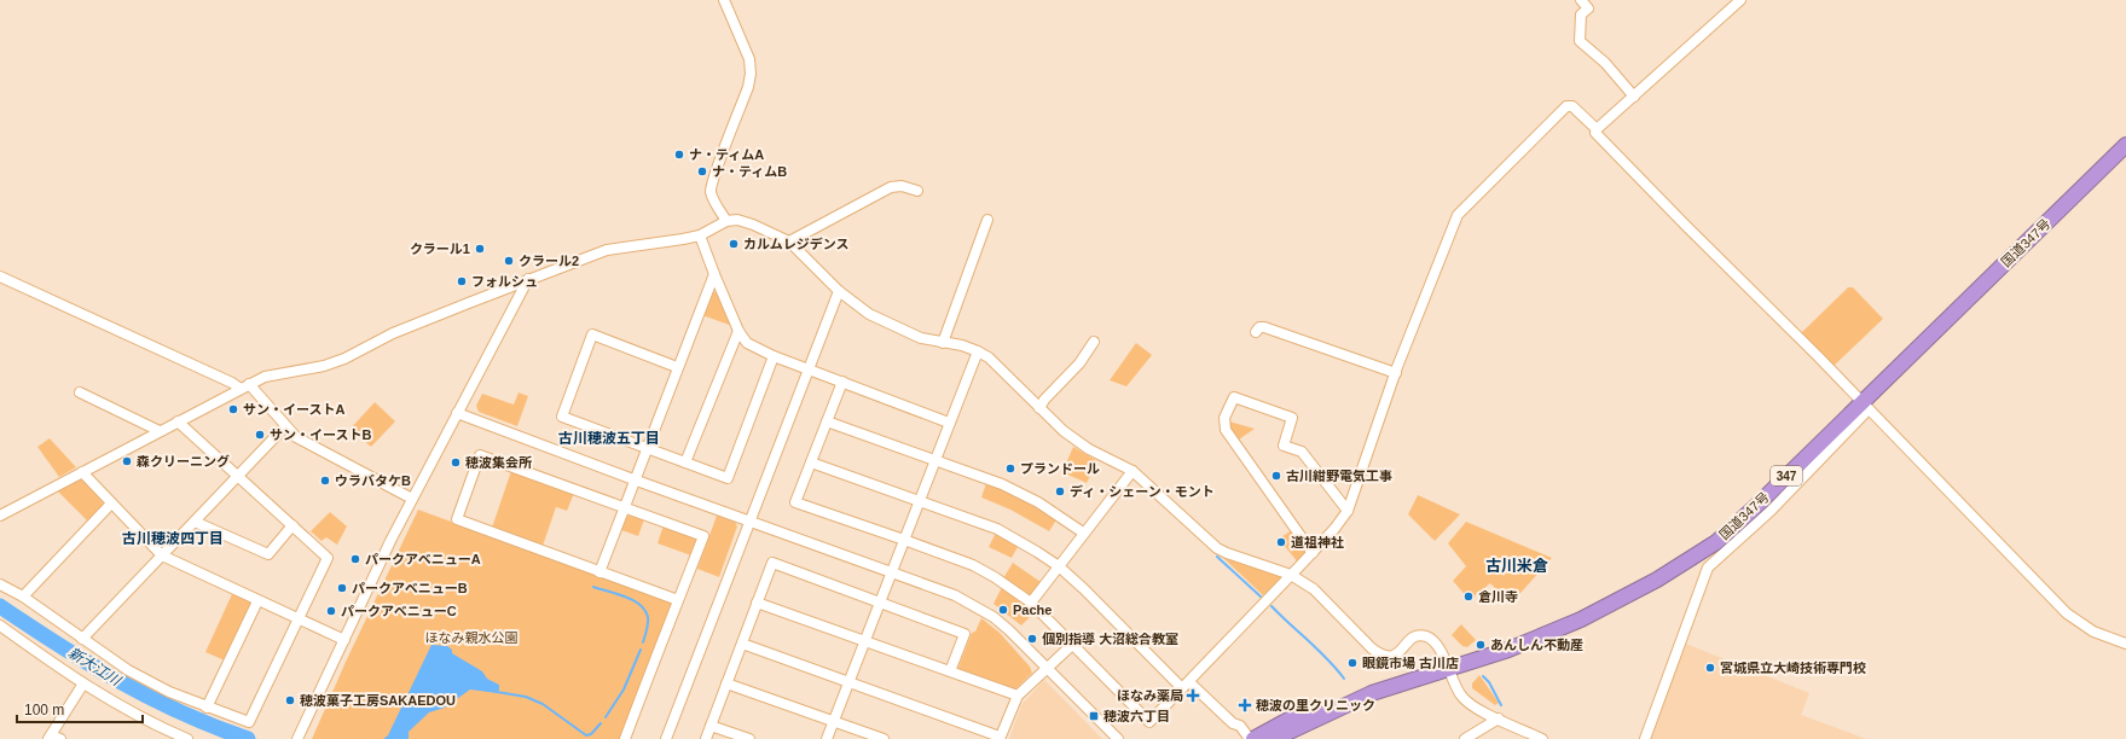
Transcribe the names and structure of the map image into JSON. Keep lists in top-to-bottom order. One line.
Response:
{"streets":{"highway":["国道347号","347"]},"districts":["古川穂波五丁目","古川穂波四丁目","古川米倉"],"water":["新大江川"],"parks":["ほなみ親水公園"],"places":{"other":["ナ・ティムA","ナ・ティムB","カルムレジデンス","クラール1","クラール2","フォルシュ","サン・イーストA","サン・イーストB","森クリーニング","穂波集会所","プランドール","古川紺野電気工事","ウラバタケB","ディ・シェーン・モント","道祖神社","パークアベニューA","パークアベニューB","倉川寺","Pache","パークアベニューC","個別指導 大沼総合教室","あんしん不動産","眼鏡市場 古川店","宮城県立大崎技術専門校","穂波菓子工房SAKAEDOU"],"health":["ほなみ薬局","穂波の里クリニック"],"transit":["穂波六丁目"]},"scale_bar":"100 m"}
